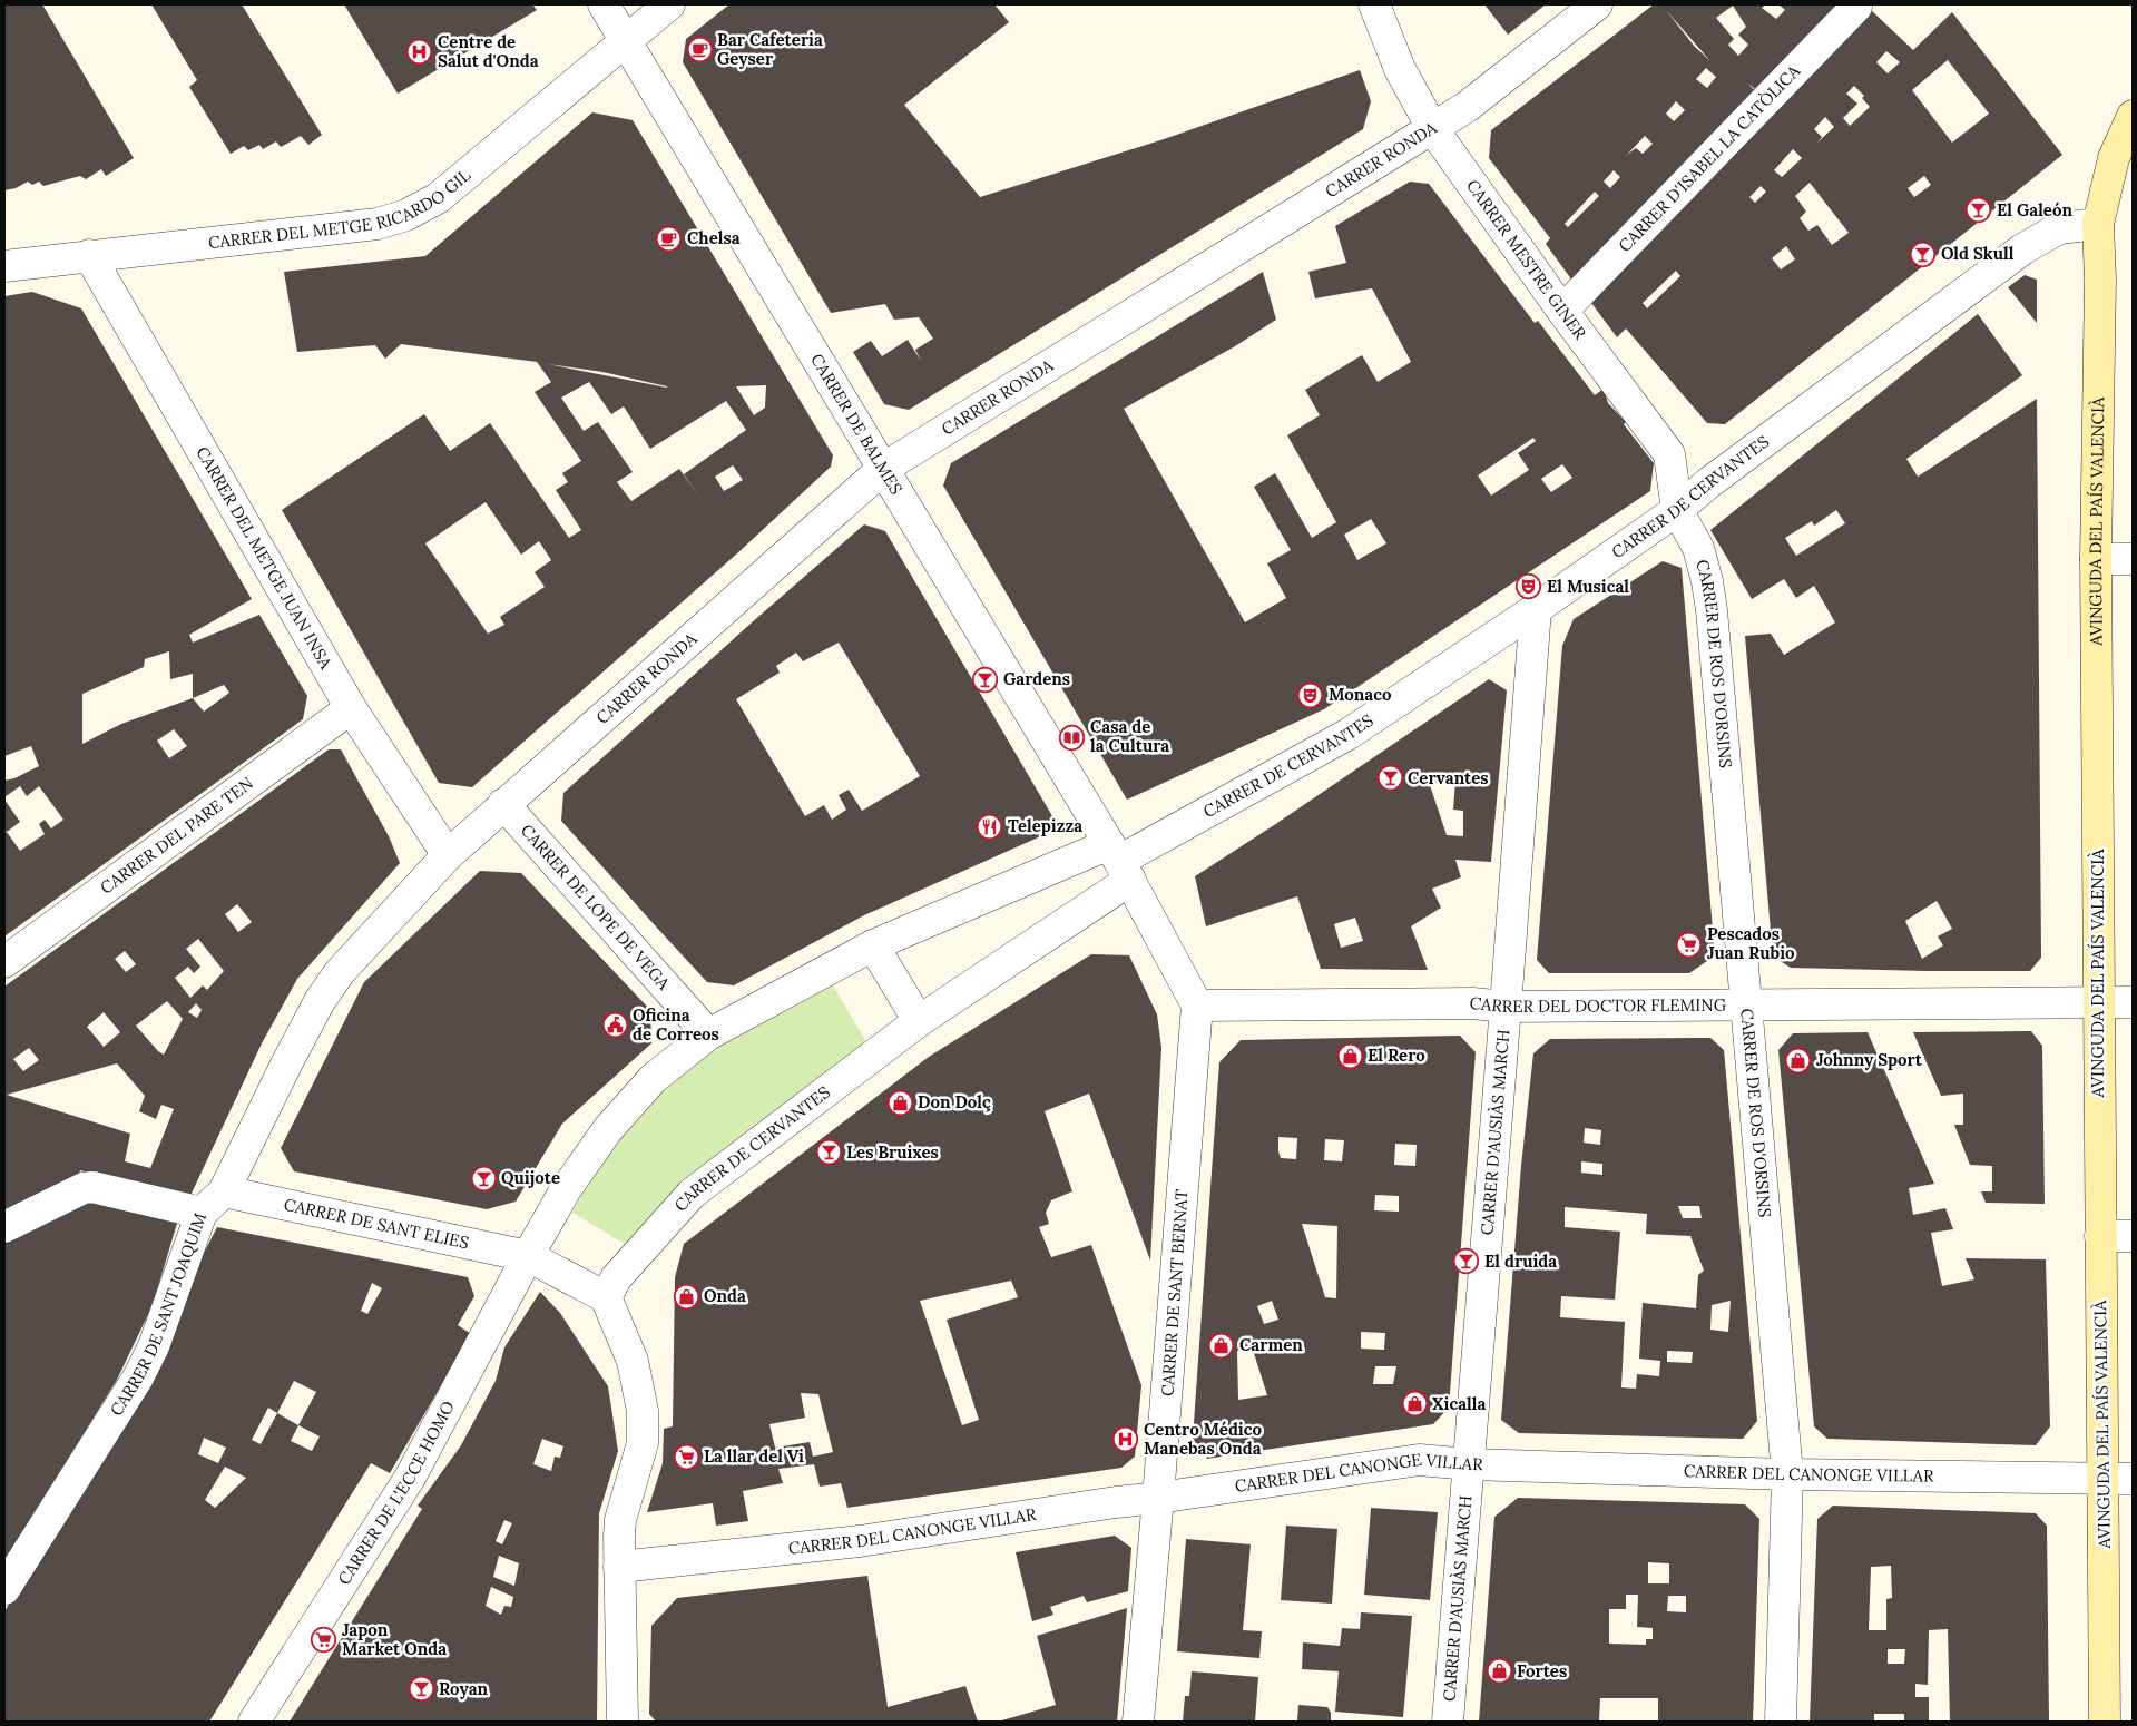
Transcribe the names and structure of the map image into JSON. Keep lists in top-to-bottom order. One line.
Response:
{"streets":{"main road":["AVINGUDA DEL PAÍS VALENCIÀ"],"street":["CARRER D'ISABEL LA CATÒLICA","CARRER RONDA","CARRER DEL METGE RICARDO GIL","CARRER MESTRE GINER","CARRER DE BALMES","CARRER DE CERVANTES","CARRER DEL METGE JUAN INSA","CARRER DE ROS D'ORSINS","CARRER DEL PARE TEN","CARRER DE LOPE DE VEGA","CARRER DEL DOCTOR FLEMING","CARRER D'AUSIÀS MARCH","CARRER DE SANT ELIES","CARRER DE SANT BERNAT","CARRER DE SANT JOAQUIM","CARRER DEL CANONGE VILLAR","CARRER DE L'ECCE HOMO"]},"crossings":[["CARRER D'ISABEL LA CATÒLICA","CARRER MESTRE GINER"],["CARRER RONDA","CARRER MESTRE GINER"],["CARRER RONDA","CARRER DE BALMES"],["CARRER RONDA","CARRER DEL METGE JUAN INSA"],["CARRER RONDA","CARRER DE LOPE DE VEGA"],["CARRER RONDA","CARRER DE SANT JOAQUIM"],["CARRER DEL METGE RICARDO GIL","CARRER DE BALMES"],["CARRER DEL METGE RICARDO GIL","CARRER DEL METGE JUAN INSA"],["CARRER MESTRE GINER","CARRER DE CERVANTES"],["CARRER MESTRE GINER","CARRER DE ROS D'ORSINS"],["CARRER DE BALMES","CARRER DE CERVANTES"],["CARRER DE CERVANTES","AVINGUDA DEL PAÍS VALENCIÀ"],["CARRER DE CERVANTES","CARRER DE ROS D'ORSINS"],["CARRER DE CERVANTES","CARRER DE LOPE DE VEGA"],["CARRER DE CERVANTES","CARRER D'AUSIÀS MARCH"],["CARRER DE CERVANTES","CARRER DE SANT ELIES"],["CARRER DE CERVANTES","CARRER DE L'ECCE HOMO"],["AVINGUDA DEL PAÍS VALENCIÀ","CARRER DEL DOCTOR FLEMING"],["AVINGUDA DEL PAÍS VALENCIÀ","CARRER DEL CANONGE VILLAR"],["CARRER DEL METGE JUAN INSA","CARRER DEL PARE TEN"],["CARRER DEL METGE JUAN INSA","CARRER DE SANT JOAQUIM"],["CARRER DE ROS D'ORSINS","CARRER DEL DOCTOR FLEMING"],["CARRER DE ROS D'ORSINS","CARRER DEL CANONGE VILLAR"],["CARRER DEL DOCTOR FLEMING","CARRER D'AUSIÀS MARCH"],["CARRER DEL DOCTOR FLEMING","CARRER DE SANT BERNAT"],["CARRER D'AUSIÀS MARCH","CARRER DEL CANONGE VILLAR"],["CARRER DE SANT ELIES","CARRER DE SANT JOAQUIM"],["CARRER DE SANT ELIES","CARRER DE L'ECCE HOMO"],["CARRER DE SANT BERNAT","CARRER DEL CANONGE VILLAR"]],"places":{"cafe":["Bar Cafeteria Geyser","Chelsa"],"hospital":["Centre de Salut d'Onda","Centro Médico Manebas Onda"],"bar":["El Galeón","Old Skull","Gardens","Cervantes","Les Bruixes","Quijote","El druida","Royan"],"theatre":["El Musical","Monaco"],"library":["Casa de la Cultura"],"restaurant":["Telepizza"],"supermarket":["Pescados Juan Rubio","La llar del Vi","Japon Market Onda"],"public building":["Oficina de Correos"],"shop":["El Rero","Johnny Sport","Don Dolç","Onda","Carmen","Xicalla","Fortes"]}}
